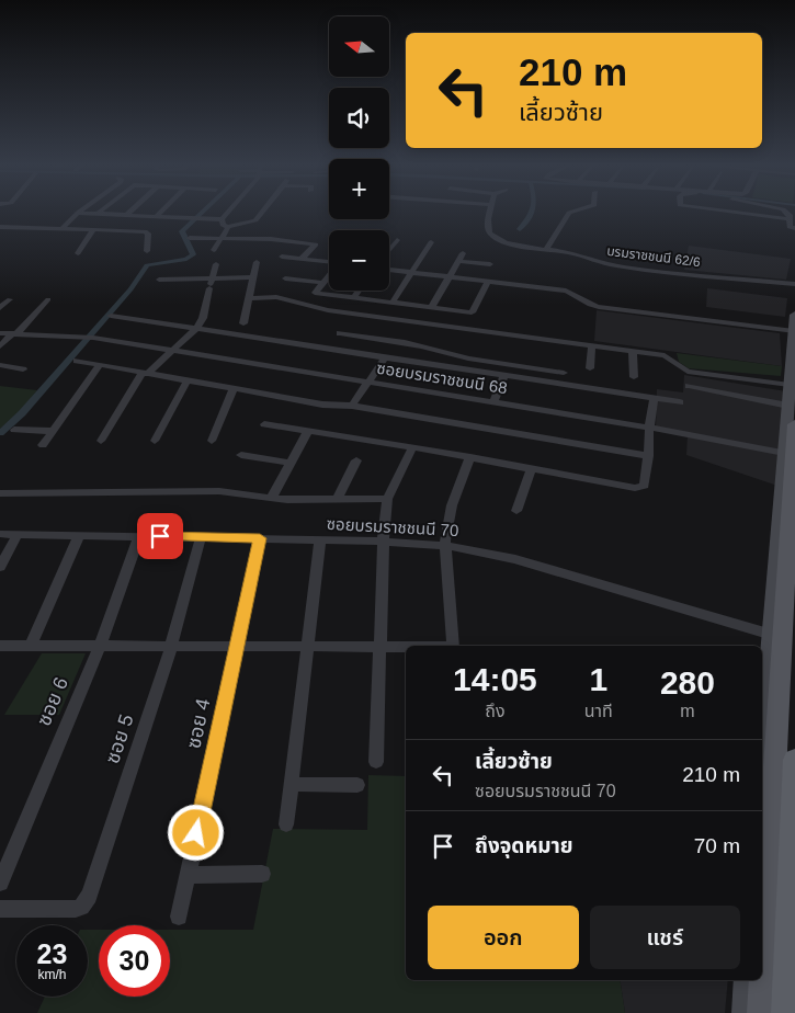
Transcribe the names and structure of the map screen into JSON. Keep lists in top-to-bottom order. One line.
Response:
{"streets":{"street":["บรมราชชนนี 62/6","ซอยบรมราชชนนี 68","ซอยบรมราชชนนี 70","ซอย 6","ซอย 4","ซอย 5"]},"crossings":[["ซอยบรมราชชนนี 70","ซอย 6"],["ซอยบรมราชชนนี 70","ซอย 4"],["ซอยบรมราชชนนี 70","ซอย 5"]],"north":"left","page":{"map_buttons":["+","−"],"turn":["210 m","เลี้ยวซ้าย"],"eta":["14:05","ถึง","1","นาที","280","m"],"list":[{"name":"เลี้ยวซ้าย","note":"ซอยบรมราชชนนี 70","value":"210 m"},{"name":"ถึงจุดหมาย","value":"70 m"}],"buttons":["ออก","แชร์"],"speed":"23 km/h","limit":"30"}}
